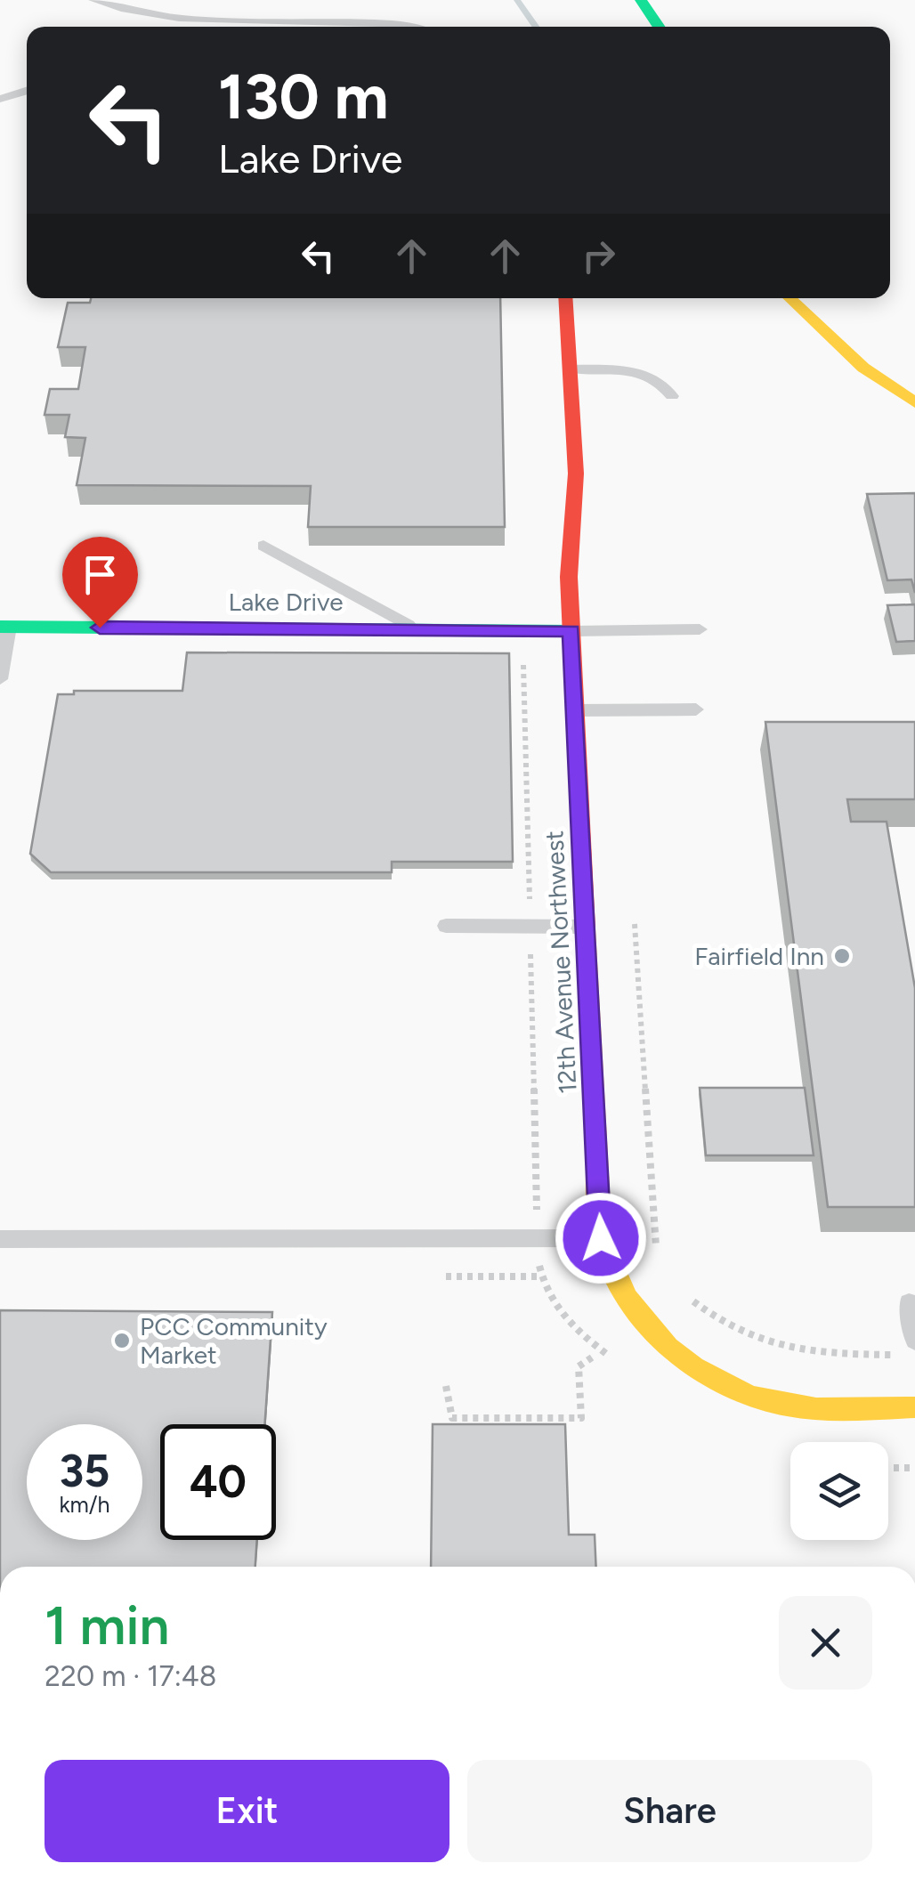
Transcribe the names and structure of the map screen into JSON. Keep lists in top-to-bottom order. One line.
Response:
{"streets":{"main road":["Lake Drive","12th Avenue Northwest"]},"crossings":[["Lake Drive","12th Avenue Northwest"]],"places":["Fairfield Inn","PCC Community Market"],"page":{"turn":["130 m","Lake Drive"],"speed":"35 km/h","limit":"40","heading":["1 min","220 m · 17:48"],"buttons":["Exit","Share"]}}
